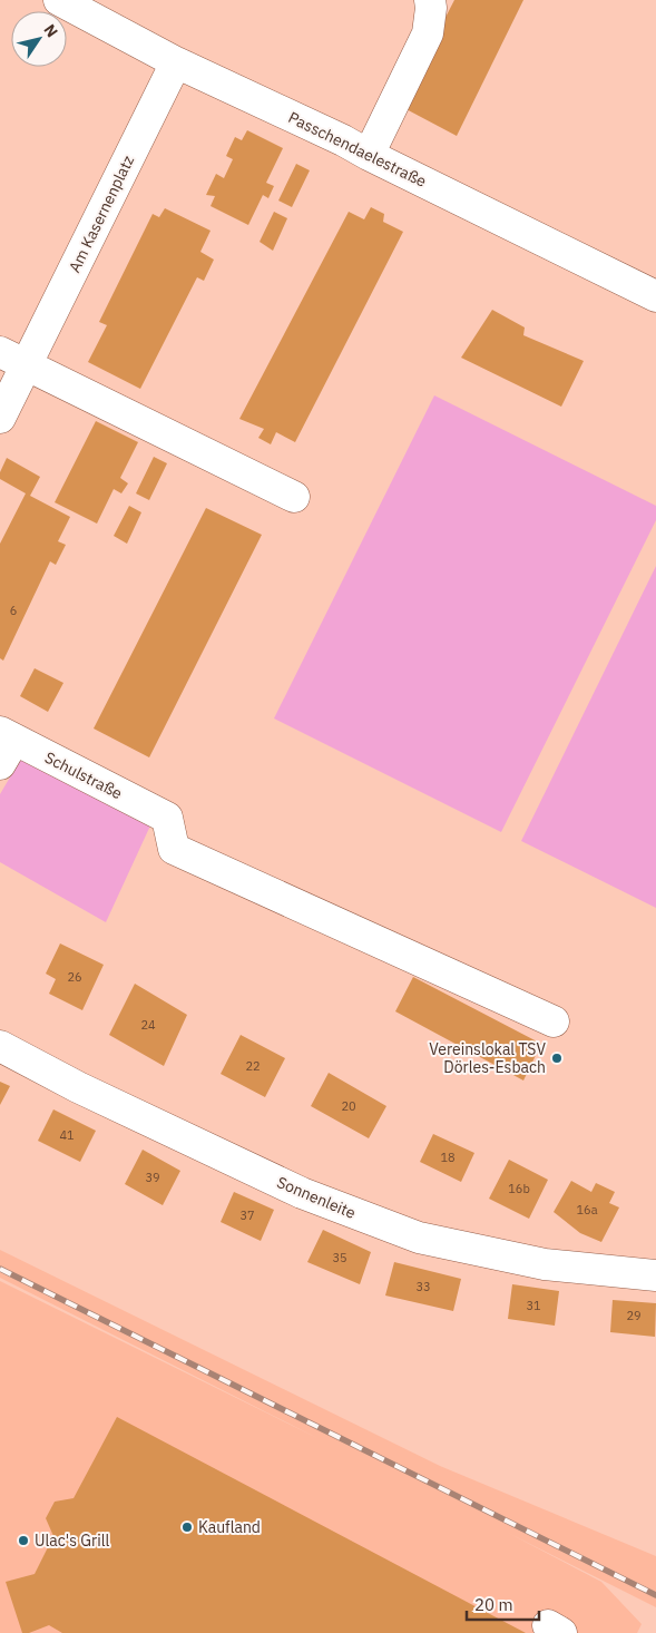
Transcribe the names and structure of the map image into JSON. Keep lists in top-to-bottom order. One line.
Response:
{"streets":{"street":["Passchendaelestraße","Am Kasernenplatz","Schulstraße","Sonnenleite"]},"crossings":[["Passchendaelestraße","Am Kasernenplatz"]],"places":["Vereinslokal TSV Dörles-Esbach","Kaufland","Ulac's Grill"],"house_numbers":["6","26","24","22","20","41","18","39","16b","16a","37","35","33","31","29"],"scale_bar":"20 m","north":"top right"}
